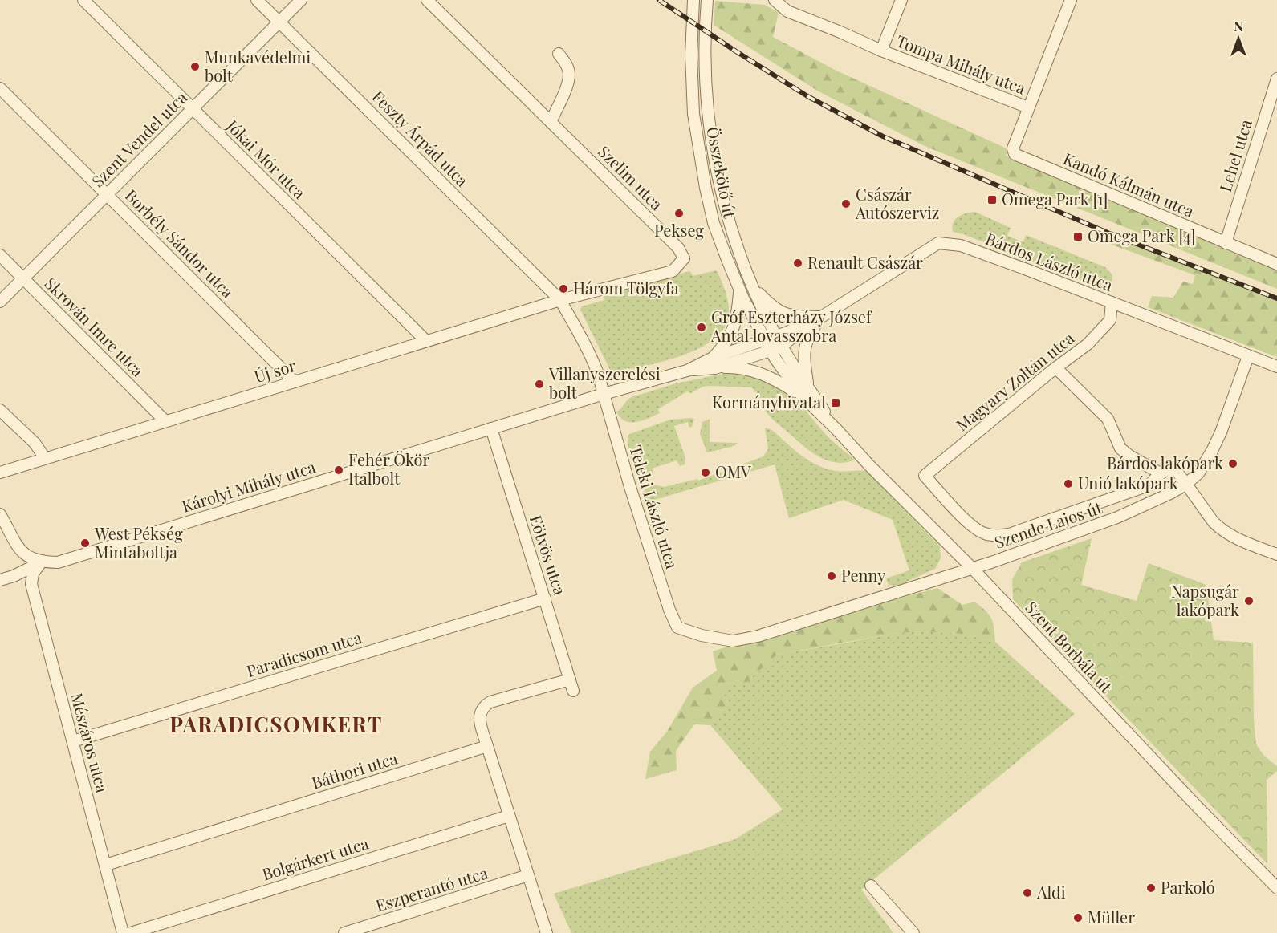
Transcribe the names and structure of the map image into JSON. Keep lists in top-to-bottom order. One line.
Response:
{"streets":{"street":["Tompa Mihály utca","Feszty Árpád utca","Szent Vendel utca","Lehel utca","Jókai Mór utca","Összekötő út","Szelim utca","Kandó Kálmán utca","Borbély Sándor utca","Bárdos László utca","Skrován Imre utca","Új sor","Magyary Zoltán utca","Károlyi Mihály utca","Teleki László utca","Szende Lajos út","Eötvös utca","Szent Borbála út","Paradicsom utca","Mészáros utca","Báthori utca","Bolgárkert utca","Eszperantó utca"]},"crossings":[["Tompa Mihály utca","Kandó Kálmán utca"],["Feszty Árpád utca","Szent Vendel utca"],["Feszty Árpád utca","Új sor"],["Feszty Árpád utca","Károlyi Mihály utca"],["Feszty Árpád utca","Teleki László utca"],["Szent Vendel utca","Jókai Mór utca"],["Szent Vendel utca","Borbély Sándor utca"],["Szent Vendel utca","Skrován Imre utca"],["Lehel utca","Kandó Kálmán utca"],["Jókai Mór utca","Új sor"],["Összekötő út","Károlyi Mihály utca"],["Összekötő út","Szent Borbála út"],["Szelim utca","Új sor"],["Borbély Sándor utca","Új sor"],["Bárdos László utca","Magyary Zoltán utca"],["Bárdos László utca","Károlyi Mihály utca"],["Bárdos László utca","Szende Lajos út"],["Skrován Imre utca","Új sor"],["Károlyi Mihály utca","Teleki László utca"],["Károlyi Mihály utca","Eötvös utca"],["Károlyi Mihály utca","Szent Borbála út"],["Károlyi Mihály utca","Mészáros utca"],["Teleki László utca","Szende Lajos út"],["Szende Lajos út","Szent Borbála út"],["Eötvös utca","Paradicsom utca"],["Eötvös utca","Báthori utca"],["Paradicsom utca","Mészáros utca"],["Mészáros utca","Báthori utca"]],"districts":["PARADICSOMKERT"],"places":{"other":["Munkavédelmi bolt","Császár Autószerviz","Pekseg","Renault Császár","Három Tölgyfa","Gróf Eszterházy József Antal lovasszobra","Villanyszerelési bolt","Bárdos lakópark","Fehér Ökör Italbolt","OMV","Unió lakópark","West Pékség Mintaboltja","Penny","Napsugár lakópark","Parkoló","Aldi","Müller"],"transit":["Omega Park [1]","Omega Park [4]","Kormányhivatal"]},"north":"top"}
